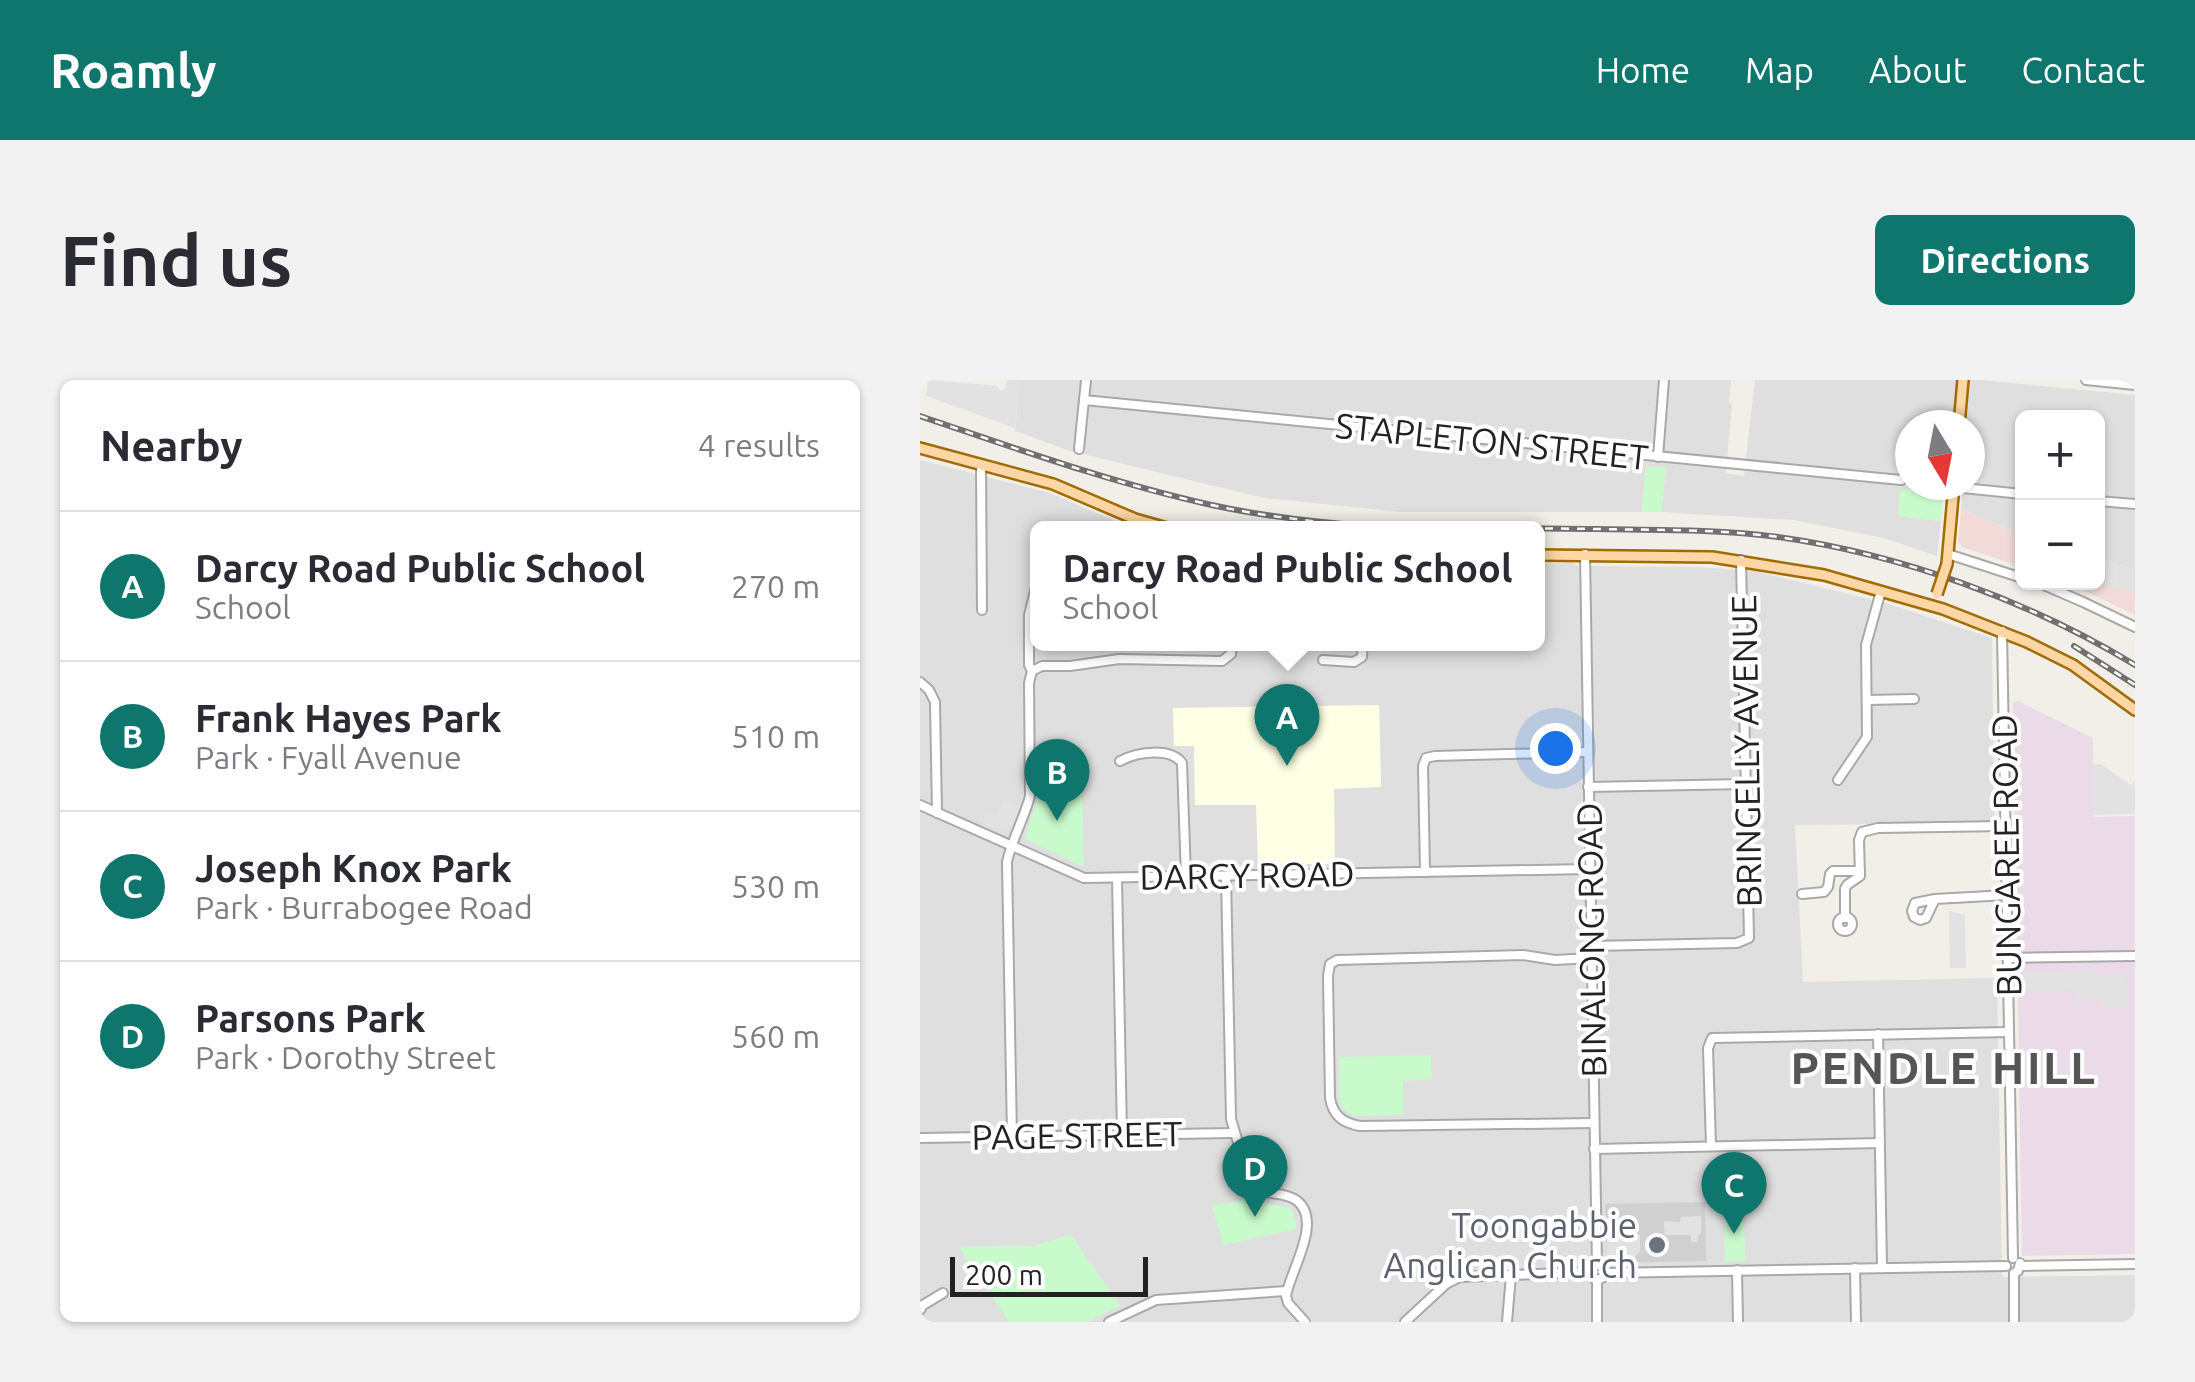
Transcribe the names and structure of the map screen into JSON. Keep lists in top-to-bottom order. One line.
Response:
{"streets":{"street":["STAPLETON STREET","BRINGELLY AVENUE","BUNGAREE ROAD","DARCY ROAD","BINALONG ROAD","PAGE STREET"]},"crossings":[["BRINGELLY AVENUE","BINALONG ROAD"],["DARCY ROAD","BINALONG ROAD"]],"districts":["PENDLE HILL"],"places":["Toongabbie Anglican Church"],"scale_bar":"200 m","north":"bottom","page":{"header":"Roamly","nav":["Home","Map","About","Contact"],"buttons":"Directions","title":"Find us","heading":["Nearby","4 results"],"map_buttons":["+","−"],"list":[{"mark":"A","name":"Darcy Road Public School","note":"School","value":"270 m"},{"mark":"B","name":"Frank Hayes Park","note":"Park · Fyall Avenue","value":"510 m"},{"mark":"C","name":"Joseph Knox Park","note":"Park · Burrabogee Road","value":"530 m"},{"mark":"D","name":"Parsons Park","note":"Park · Dorothy Street","value":"560 m"}],"popup":["Darcy Road Public School","School"],"pins":["A","B","D","C"],"scale":"200 m"}}
